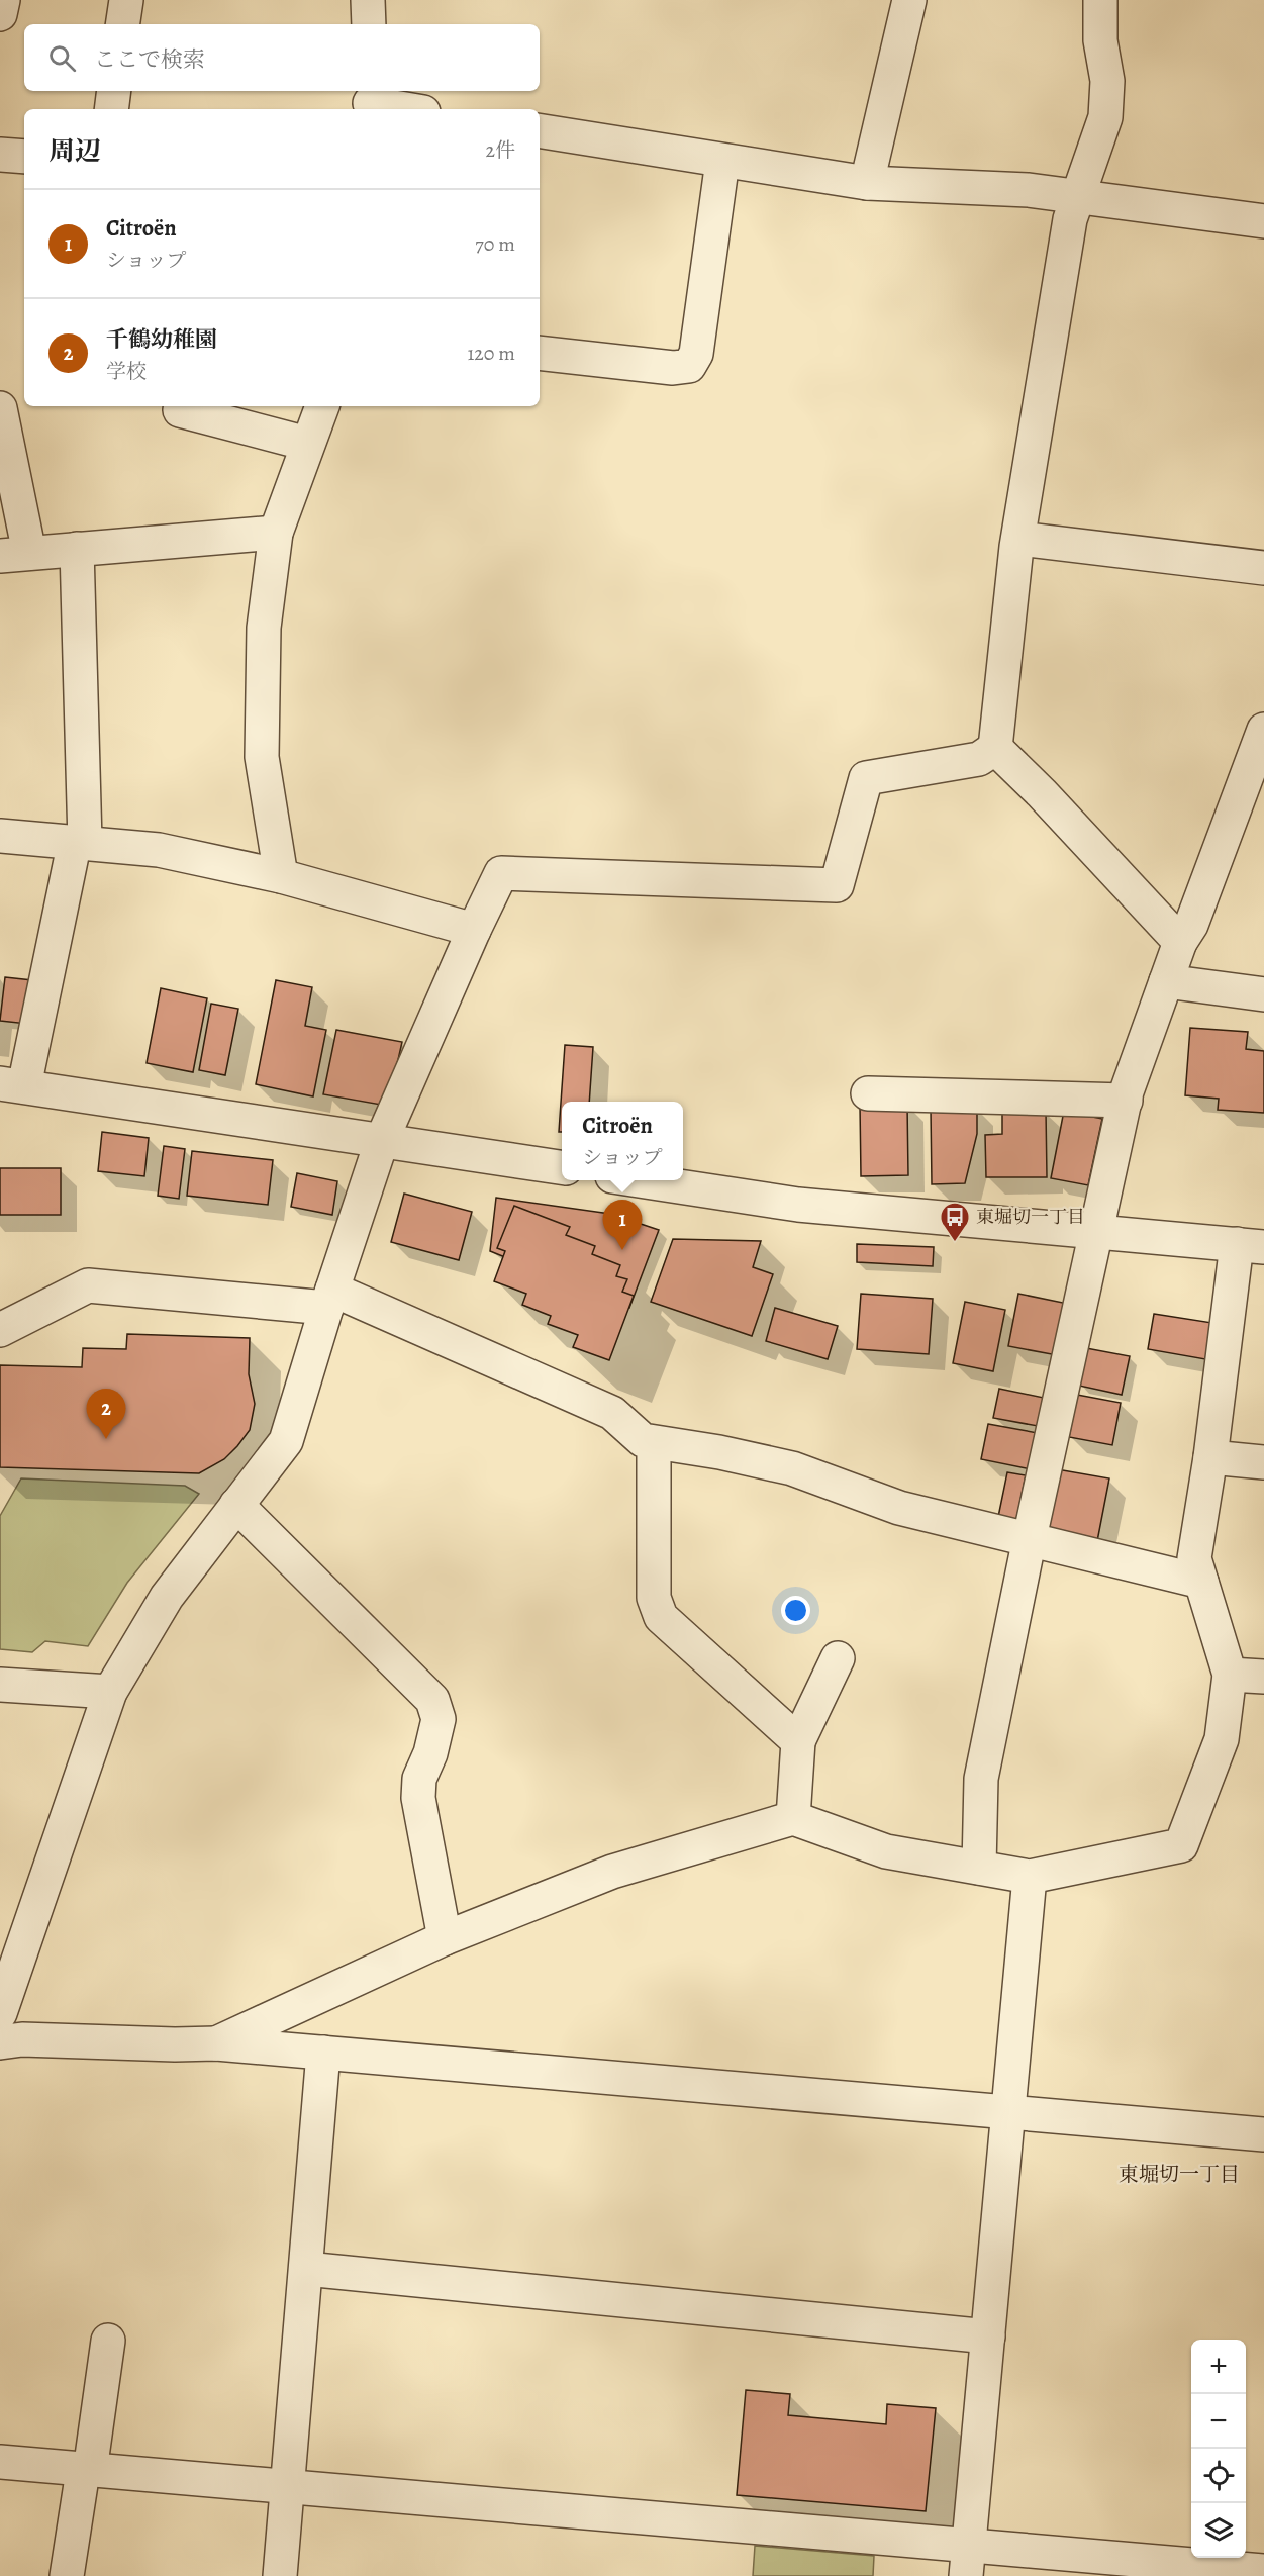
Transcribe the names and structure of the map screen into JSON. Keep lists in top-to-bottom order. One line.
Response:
{"districts":["東堀切一丁目"],"places":{"bus stop":["東堀切一丁目"]},"page":{"search":"ここで検索","heading":["周辺","2件"],"list":[{"mark":"1","name":"Citroën","note":"ショップ","value":"70 m"},{"mark":"2","name":"千鶴幼稚園","note":"学校","value":"120 m"}],"popup":["Citroën","ショップ"],"pins":["1","2"],"map_buttons":["+","−"]}}
